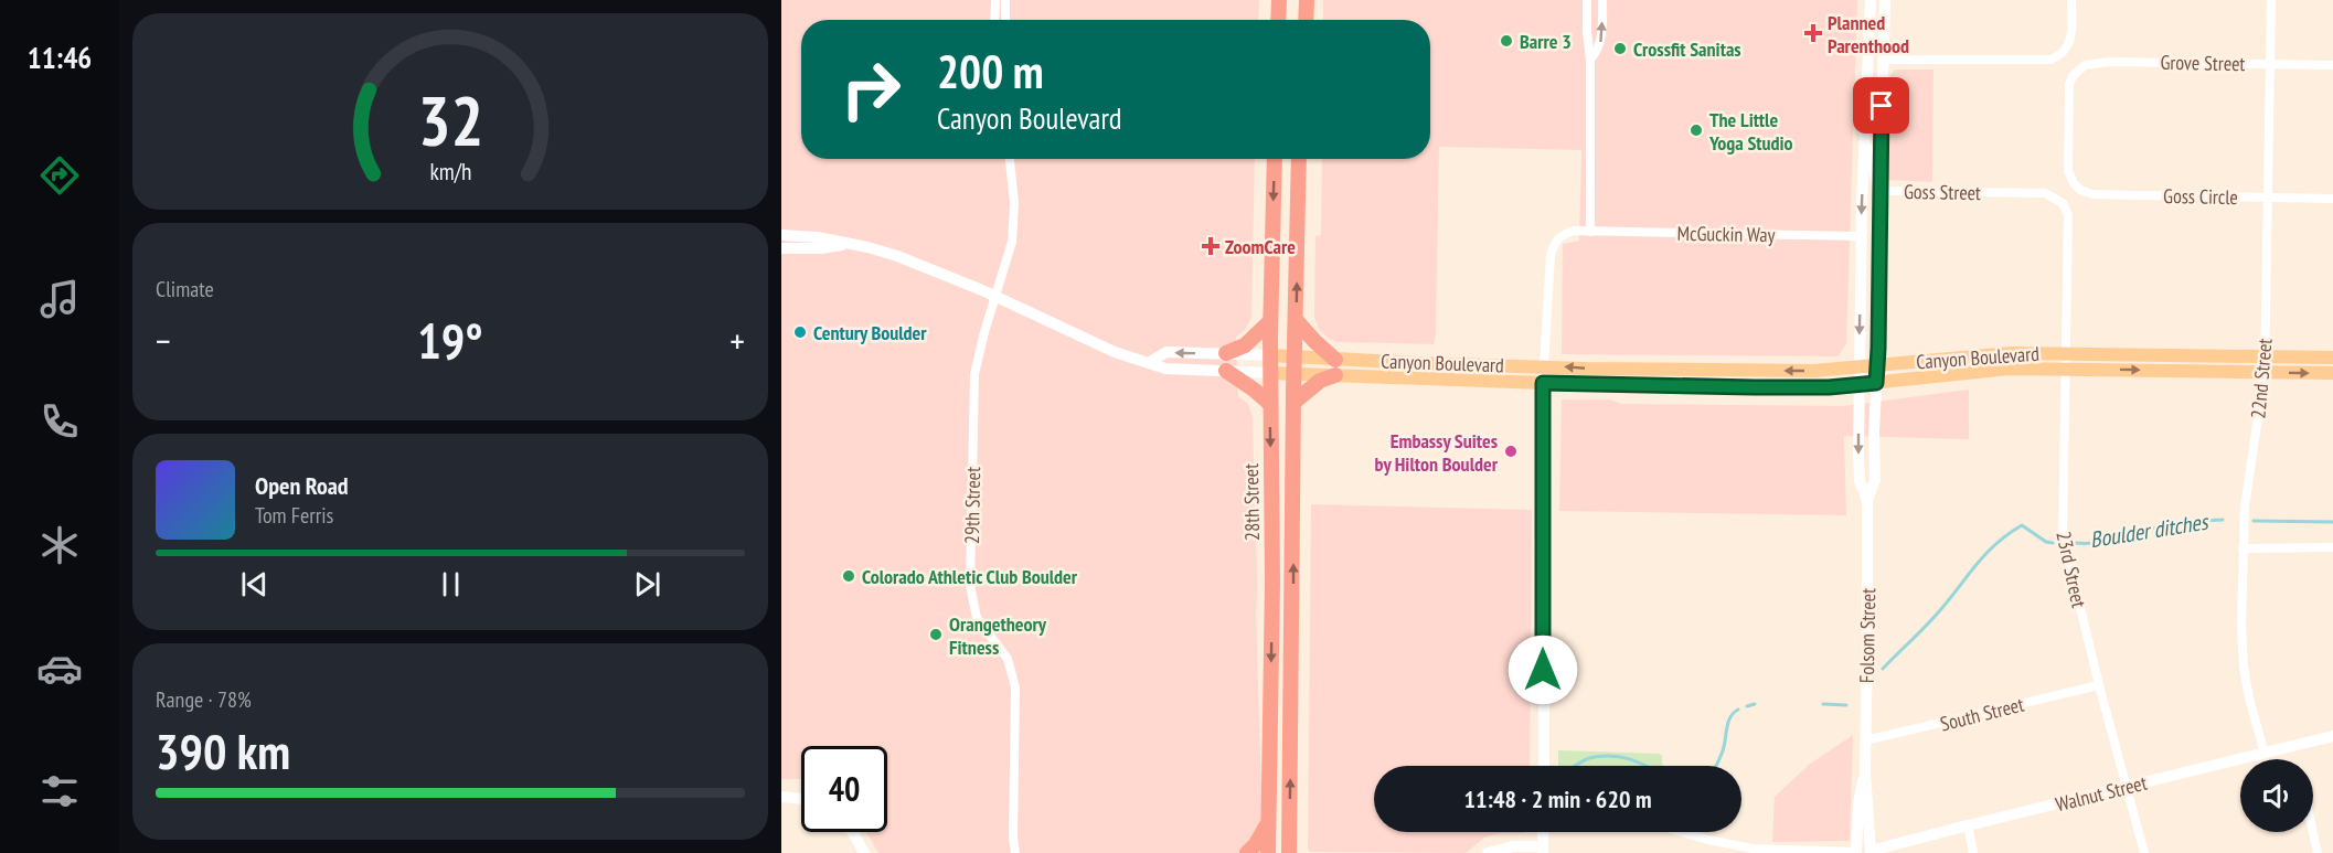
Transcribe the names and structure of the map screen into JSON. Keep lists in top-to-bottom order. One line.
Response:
{"streets":{"highway":["28th Street"],"main road":["Canyon Boulevard"],"street":["Grove Street","Goss Street","Goss Circle","McGuckin Way","22nd Street","29th Street","23rd Street","Folsom Street","South Street","Walnut Street"]},"crossings":[["Grove Street","Goss Circle"],["Grove Street","22nd Street"],["Goss Street","23rd Street"],["Goss Street","Folsom Street"],["Goss Circle","22nd Street"],["McGuckin Way","Canyon Boulevard"],["McGuckin Way","Folsom Street"],["Canyon Boulevard","22nd Street"],["Canyon Boulevard","28th Street"],["Canyon Boulevard","29th Street"],["Canyon Boulevard","23rd Street"],["Canyon Boulevard","Folsom Street"],["22nd Street","Walnut Street"],["23rd Street","South Street"],["23rd Street","Walnut Street"],["Folsom Street","South Street"],["Folsom Street","Walnut Street"]],"water":["Boulder ditches"],"places":{"health":["Planned Parenthood","ZoomCare"],"other":["Barre 3","Crossfit Sanitas","The Little Yoga Studio","Century Boulder","Embassy Suites by Hilton Boulder","Colorado Athletic Club Boulder","Orangetheory Fitness"]},"page":{"tabs":"11:46","turn":["200 m","Canyon Boulevard"],"tile":["Climate",["Range · 78%","390 km"]],"heat":["−","19°","+"],"song":["Open Road","Tom Ferris"],"limit":"40","trip":"11:48 · 2 min · 620 m","gauge":["32","km/h"]}}
